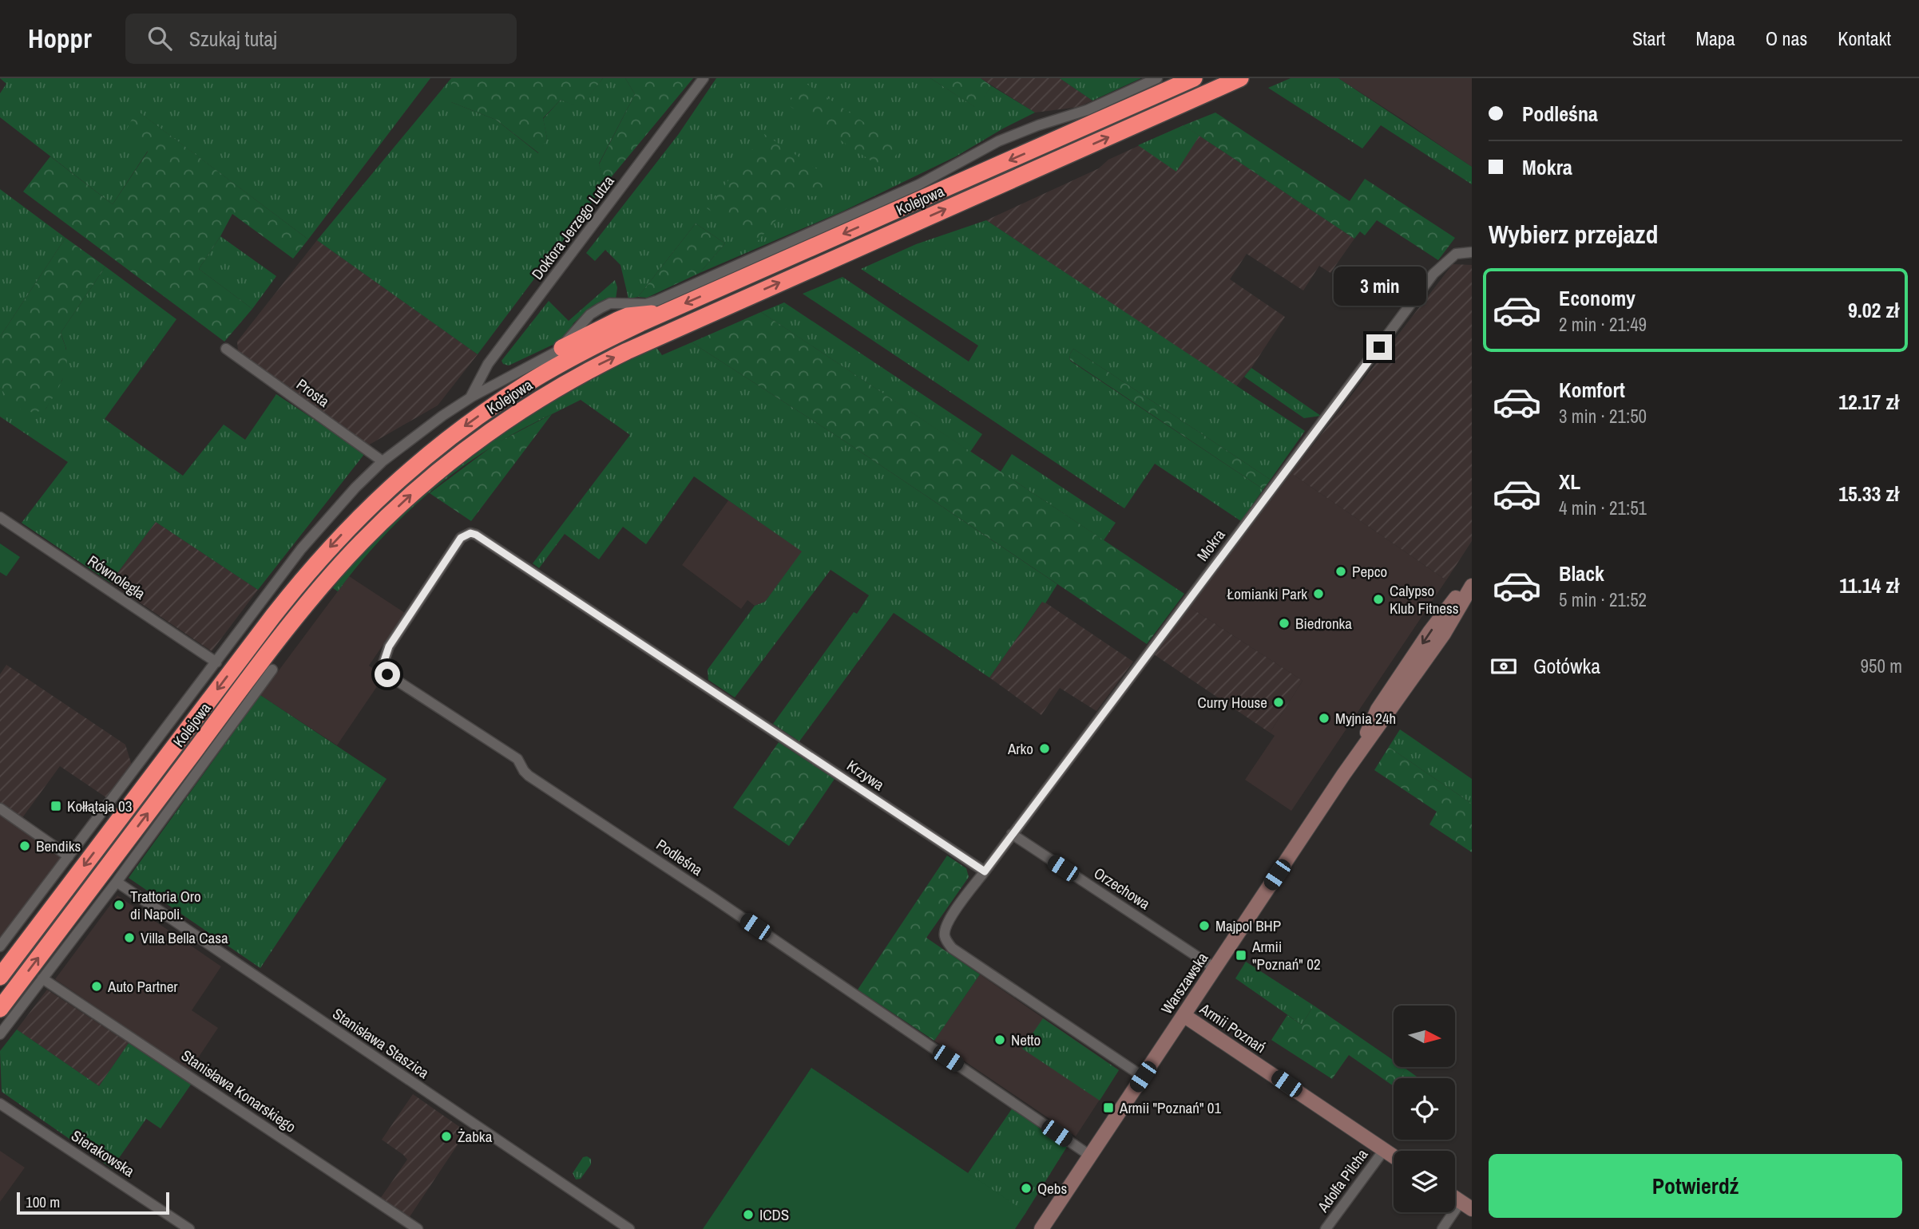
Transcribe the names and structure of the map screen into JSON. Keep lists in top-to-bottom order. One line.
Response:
{"streets":{"highway":["Kolejowa"],"street":["Doktora Jerzego Lutza","Prosta","Mokra","Równoległa","Krzywa","Podleśna","Orzechowa","Warszawska","Armii Poznań","Stanisława Staszica","Stanisława Konarskiego","Sierakowska","Adolfa Pilcha"]},"crossings":[["Kolejowa","Doktora Jerzego Lutza"],["Kolejowa","Prosta"],["Kolejowa","Równoległa"],["Mokra","Krzywa"],["Mokra","Orzechowa"],["Krzywa","Podleśna"],["Podleśna","Warszawska"],["Orzechowa","Warszawska"],["Warszawska","Armii Poznań"],["Armii Poznań","Adolfa Pilcha"]],"places":{"other":["Pepco","Łomianki Park","Calypso Klub Fitness","Biedronka","Curry House","Myjnia 24h","Arko","Bendiks","Trattoria Oro di Napoli.","Majpol BHP","Villa Bella Casa","Auto Partner","Netto","Żabka","Qebs","ICDS"],"transit":["Kołłątaja 03","Armii \"Poznań\" 02","Armii \"Poznań\" 01"]},"scale_bar":"100 m","north":"right","page":{"header":"Hoppr","search":"Szukaj tutaj","nav":["Start","Mapa","O nas","Kontakt"],"banner":["Podleśna","Mokra"],"heading":"Wybierz przejazd","bubble":"3 min","list":[{"name":"Economy","note":"2 min · 21:49","value":"9.02 zł"},{"name":"Komfort","note":"3 min · 21:50","value":"12.17 zł"},{"name":"XL","note":"4 min · 21:51","value":"15.33 zł"},{"name":"Black","note":"5 min · 21:52","value":"11.14 zł"}],"pay":["Gotówka","950 m"],"buttons":"Potwierdź","scale":"100 m"}}
